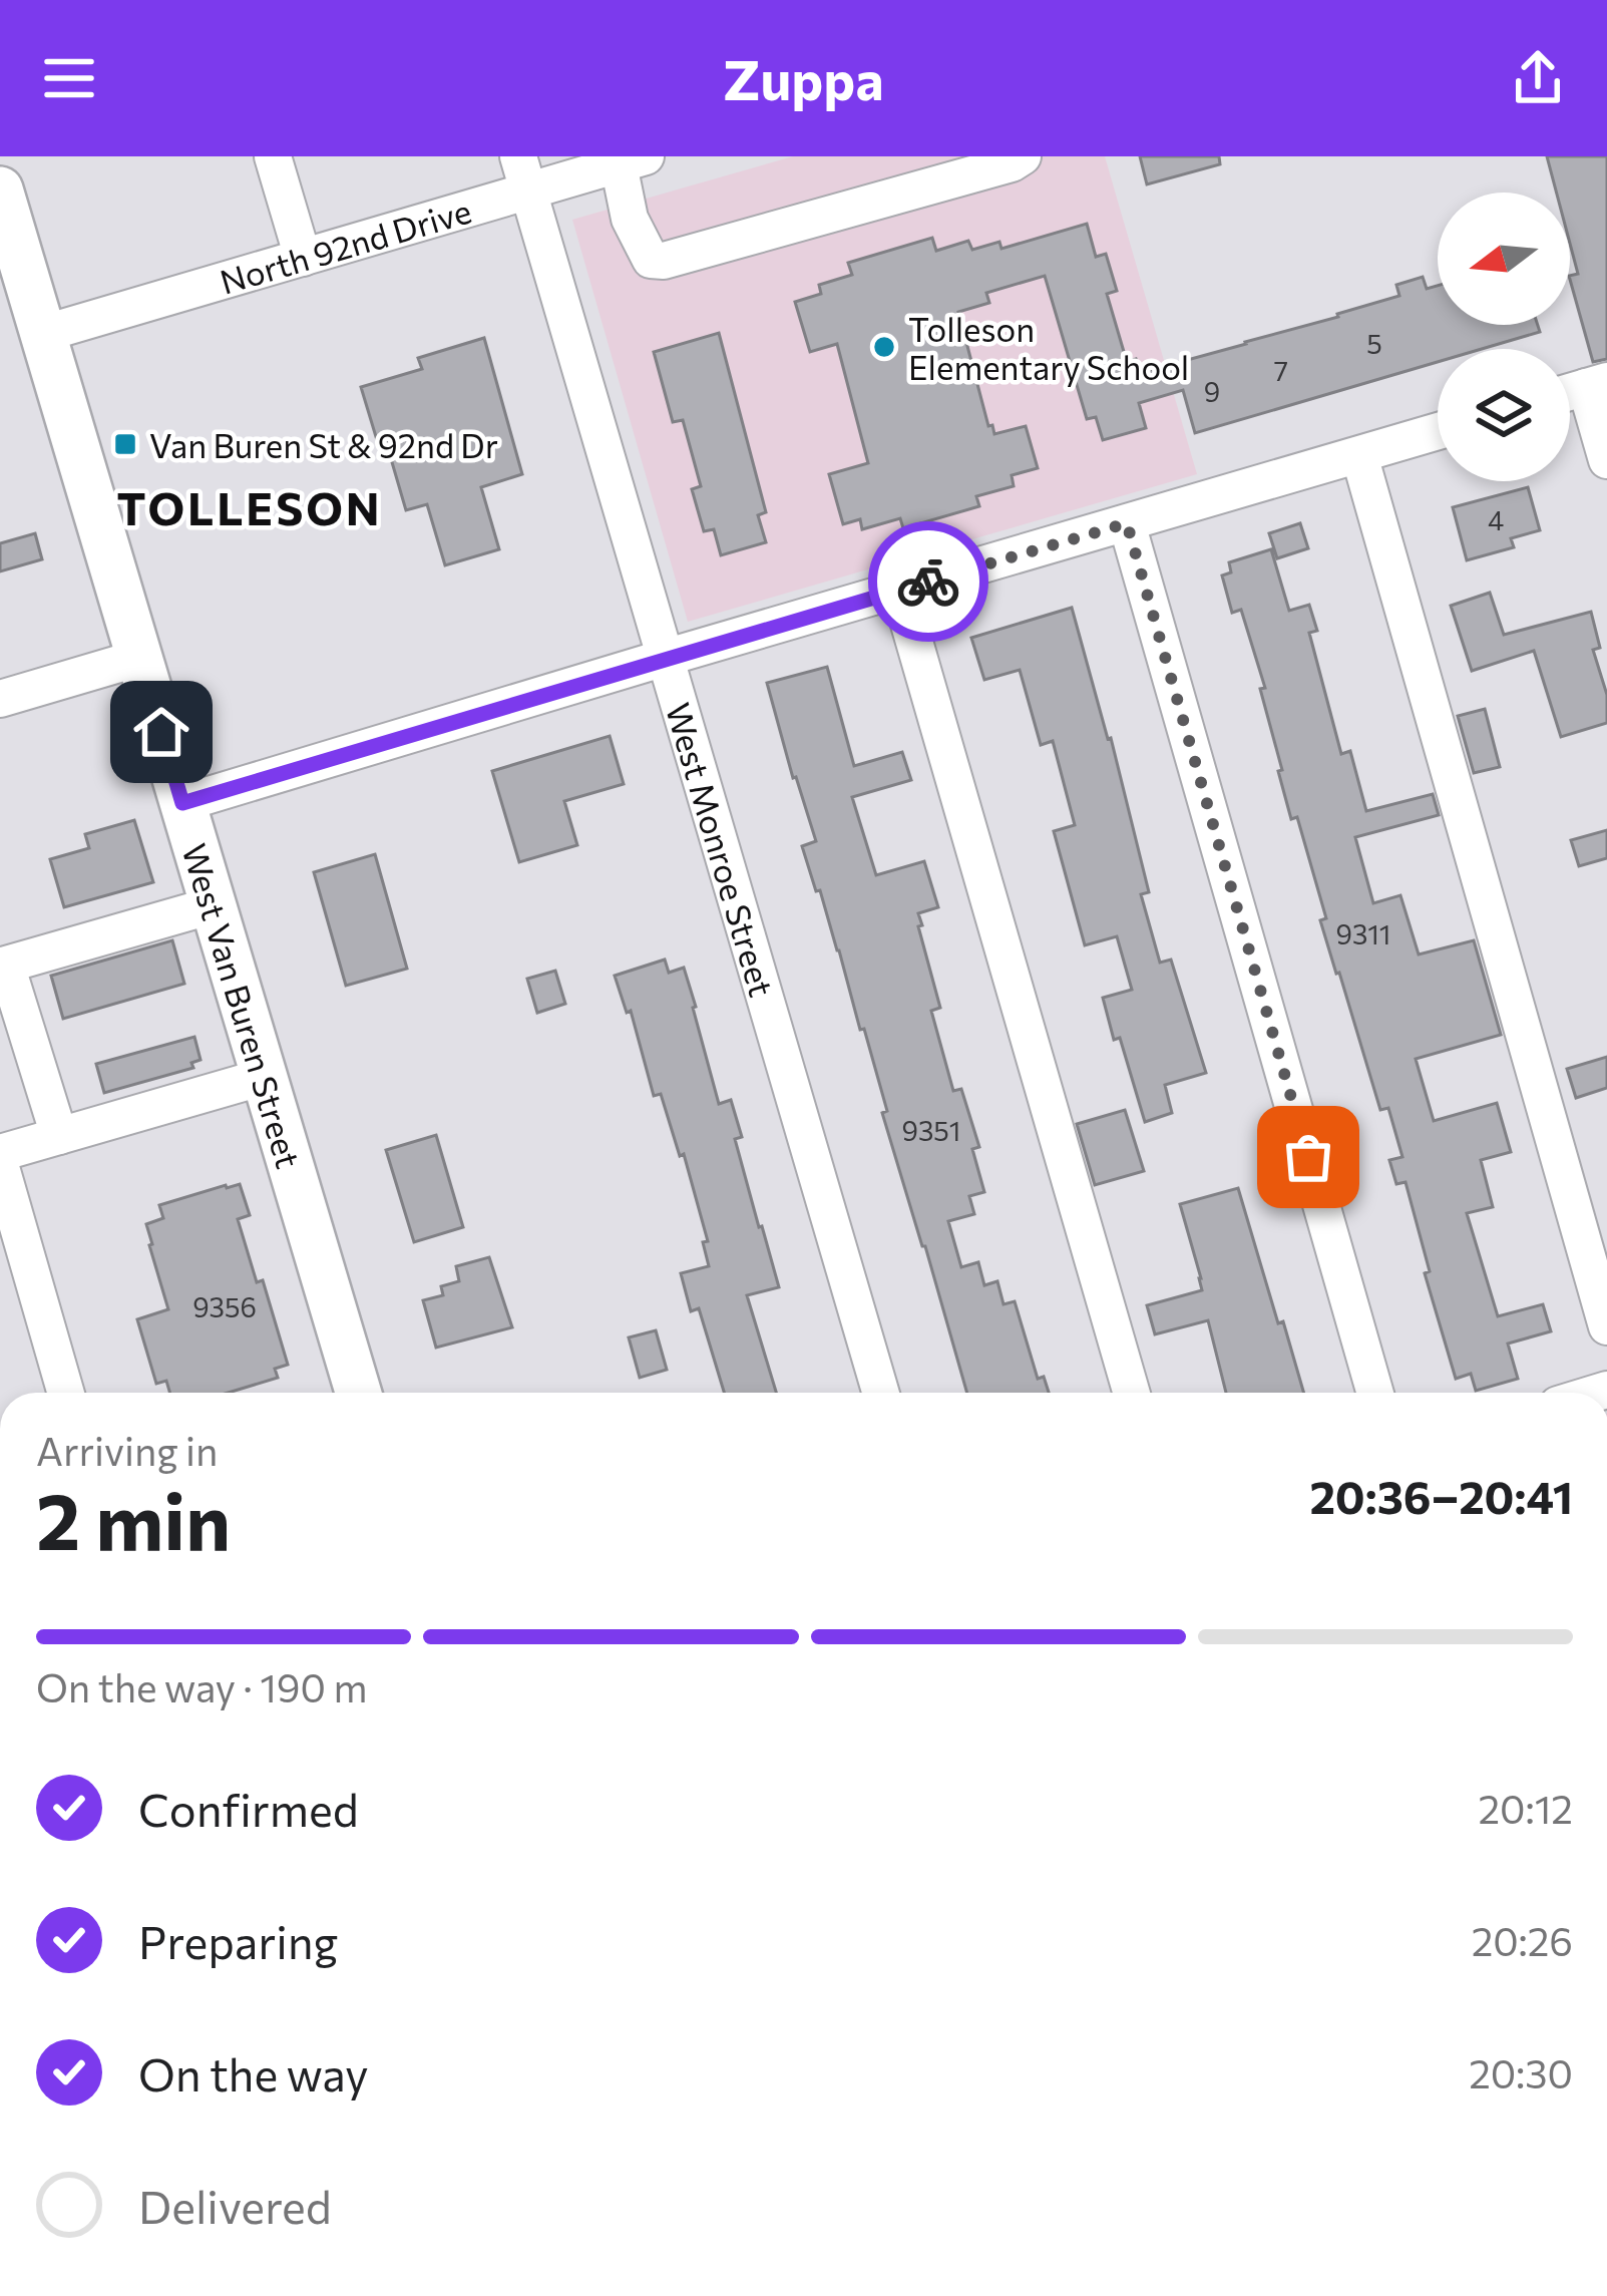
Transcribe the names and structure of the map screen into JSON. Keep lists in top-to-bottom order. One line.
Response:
{"streets":{"main road":["West Van Buren Street"],"street":["North 92nd Drive","West Monroe Street"]},"crossings":[["North 92nd Drive","West Monroe Street"],["North 92nd Drive","West Van Buren Street"]],"districts":["TOLLESON"],"places":{"other":["Tolleson Elementary School"],"transit":["Van Buren St & 92nd Dr"]},"house_numbers":["5","7","9","4","9311","9351","9356"],"north":"left","page":{"header":"Zuppa","heading":["2 min","Arriving in","20:36–20:41"],"bar":"On the way · 190 m","list":[["Confirmed","20:12"],["Preparing","20:26"],["On the way","20:30"],"Delivered"]}}
